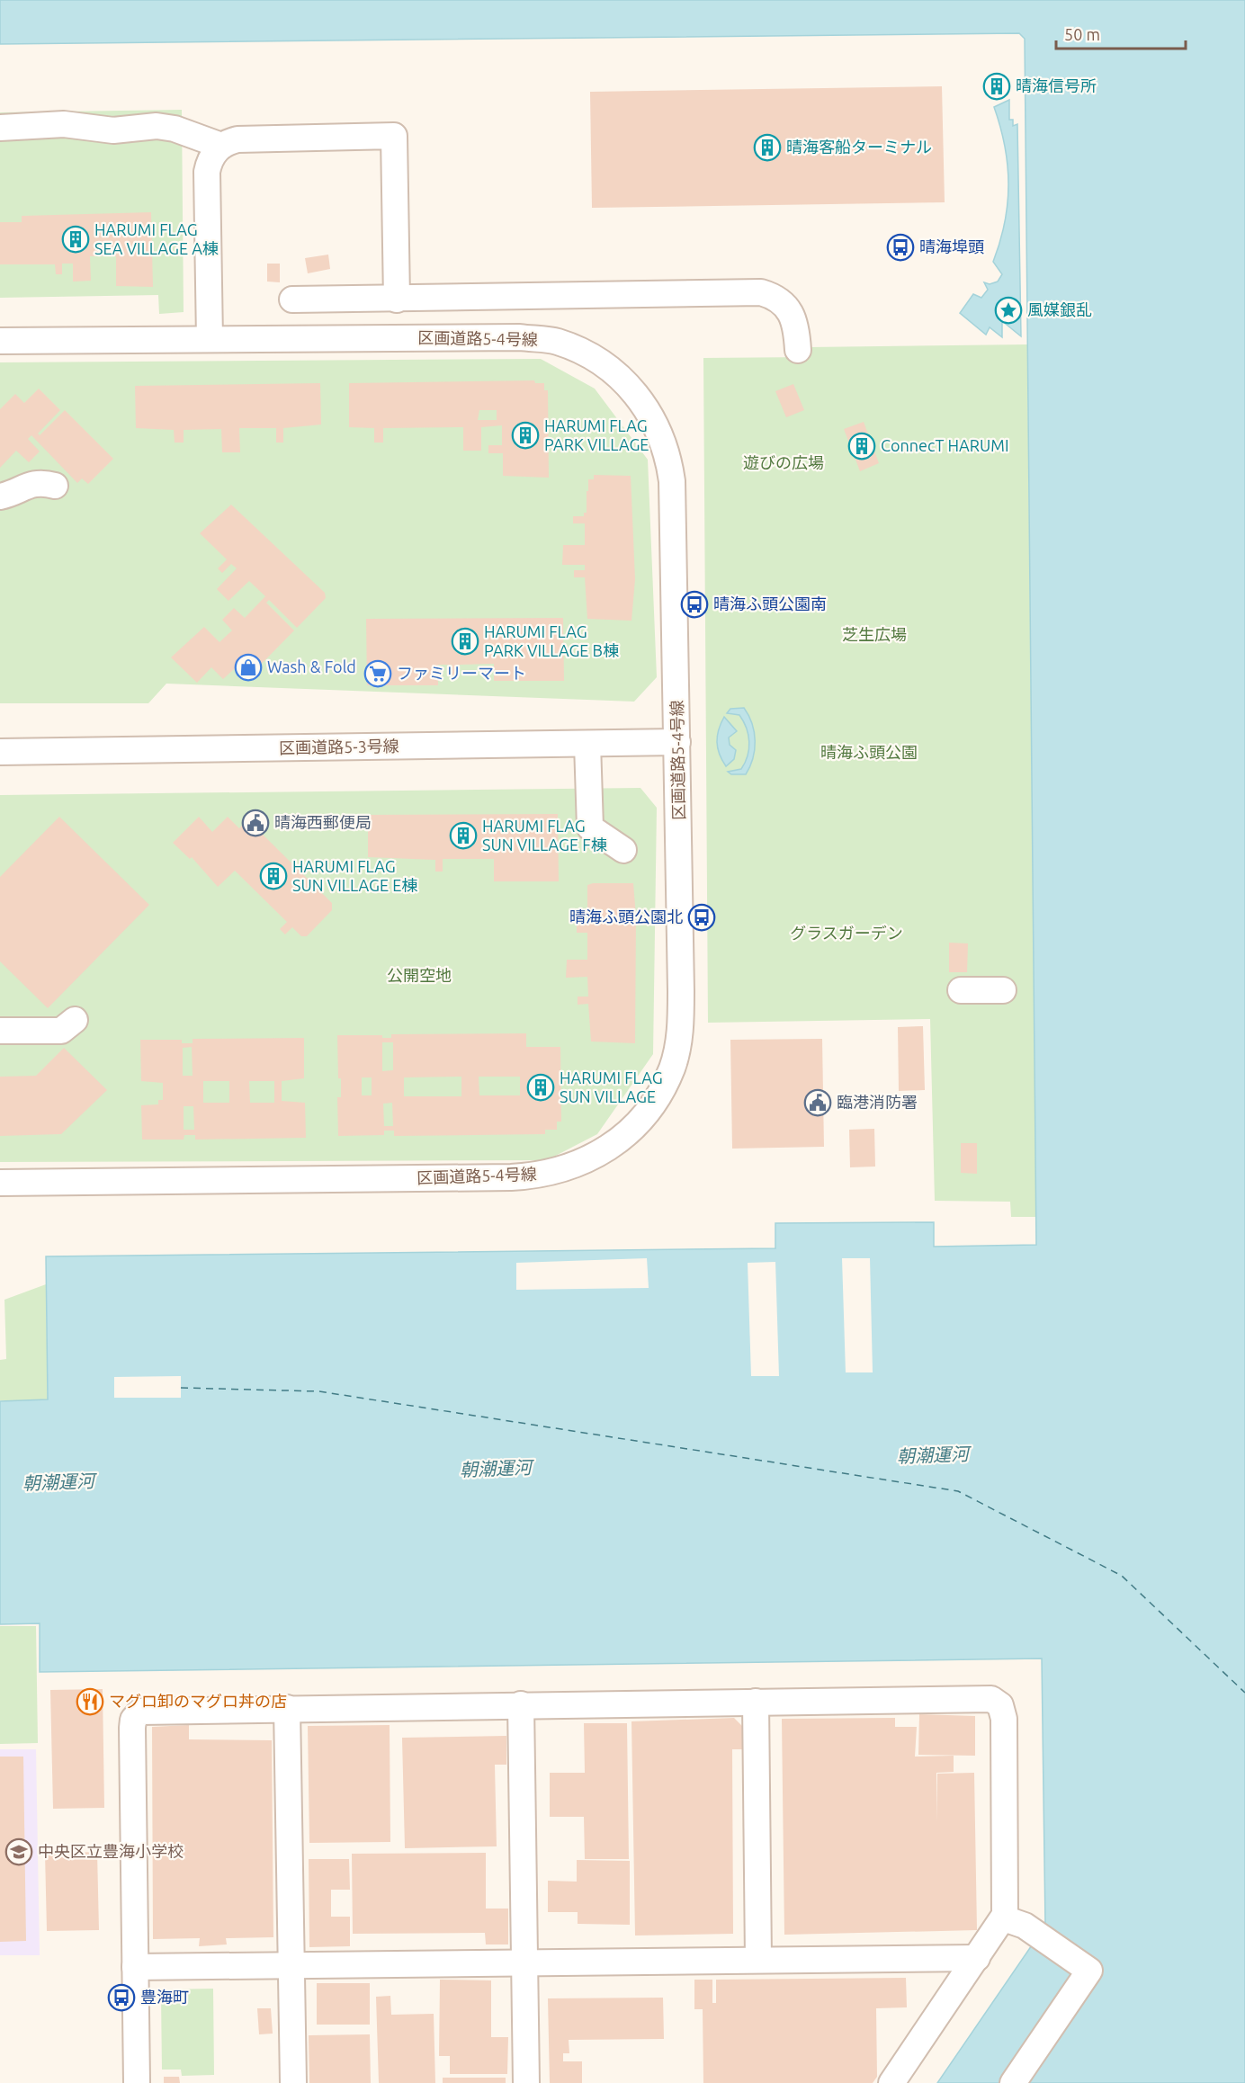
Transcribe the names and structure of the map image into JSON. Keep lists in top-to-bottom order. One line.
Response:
{"streets":{"street":["区画道路5-4号線","区画道路5-3号線"]},"crossings":[["区画道路5-4号線","区画道路5-3号線"]],"water":["朝潮運河"],"parks":["遊びの広場","芝生広場","晴海ふ頭公園","グラスガーデン","公開空地"],"places":{"building":["晴海信号所","晴海客船ターミナル","HARUMI FLAG SEA VILLAGE A棟","HARUMI FLAG PARK VILLAGE","ConnecT HARUMI","HARUMI FLAG PARK VILLAGE B棟","HARUMI FLAG SUN VILLAGE F棟","HARUMI FLAG SUN VILLAGE E棟","HARUMI FLAG SUN VILLAGE"],"bus stop":["晴海埠頭","晴海ふ頭公園南","晴海ふ頭公園北","豊海町"],"place":["風媒銀乱"],"shop":["Wash & Fold"],"supermarket":["ファミリーマート"],"public building":["晴海西郵便局","臨港消防署"],"restaurant":["マグロ卸のマグロ丼の店"],"school or university":["中央区立豊海小学校"]},"scale_bar":"50 m"}
